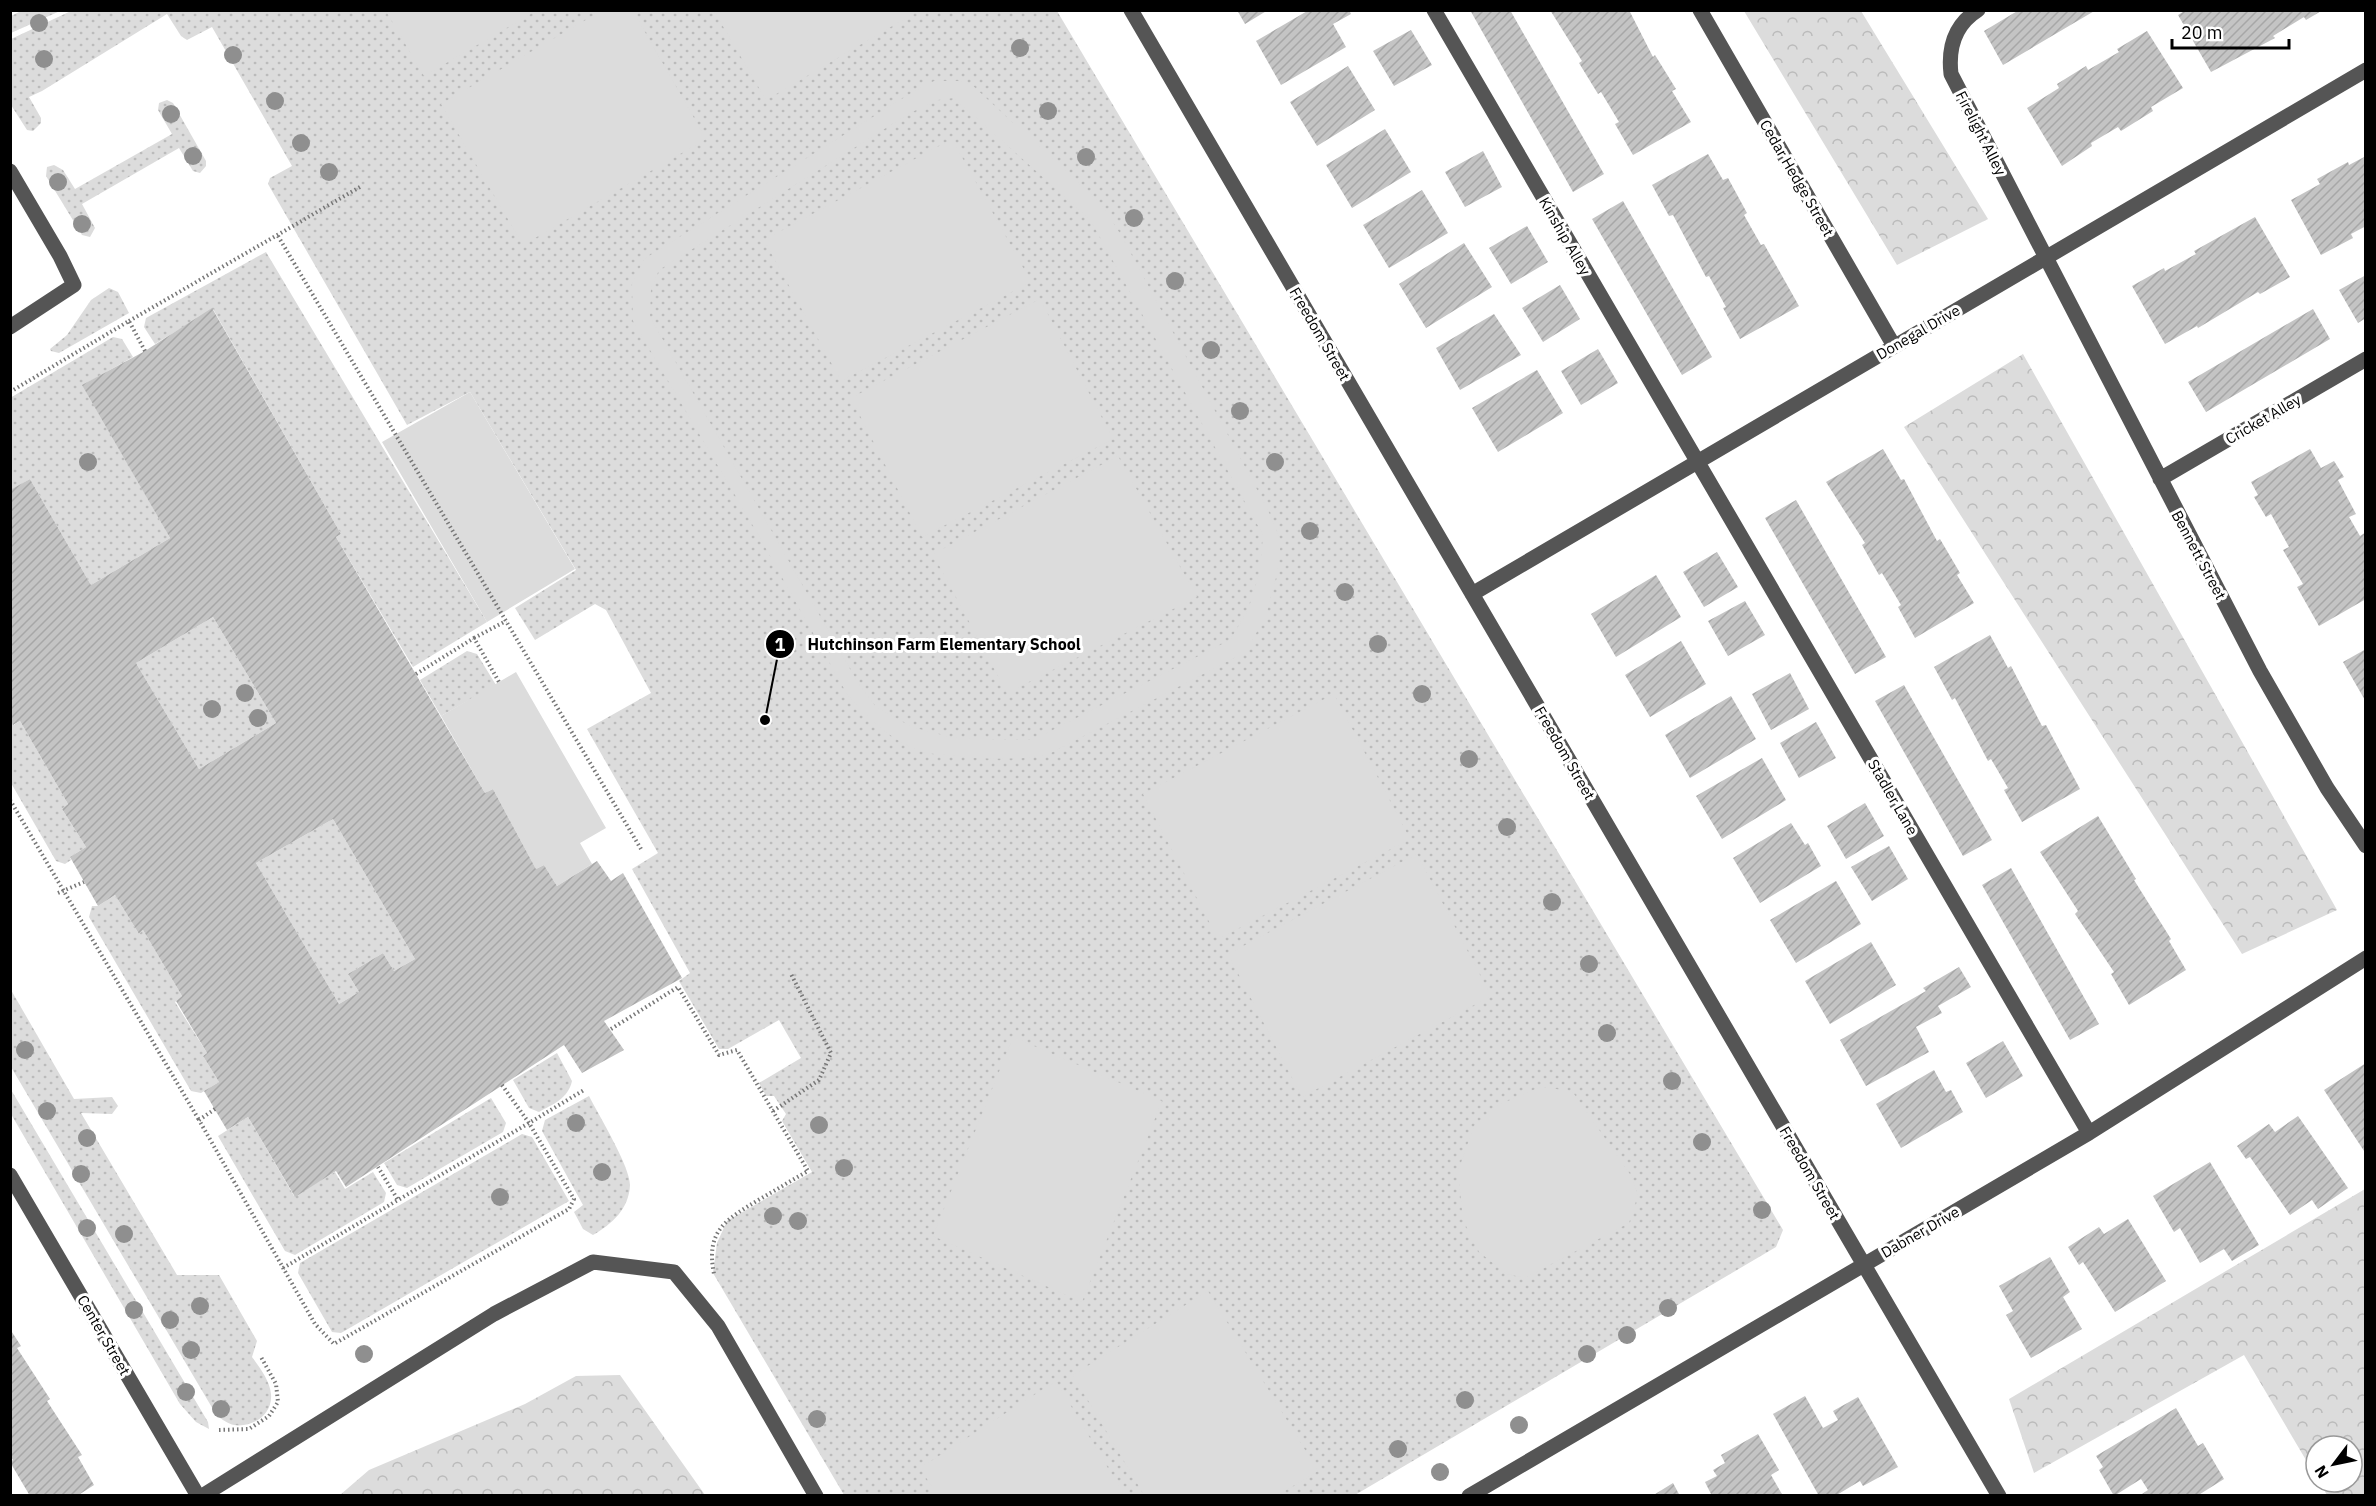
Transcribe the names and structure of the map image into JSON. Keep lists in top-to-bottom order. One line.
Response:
{"streets":{"street":["Firelight Alley","Cedar Hedge Street","Kinship Alley","Donegal Drive","Freedom Street","Cricket Alley","Bennett Street","Stadler Lane","Dabner Drive","Center Street"]},"crossings":[["Firelight Alley","Donegal Drive"],["Firelight Alley","Bennett Street"],["Cedar Hedge Street","Donegal Drive"],["Kinship Alley","Donegal Drive"],["Kinship Alley","Stadler Lane"],["Donegal Drive","Freedom Street"],["Donegal Drive","Bennett Street"],["Donegal Drive","Stadler Lane"],["Freedom Street","Dabner Drive"],["Cricket Alley","Bennett Street"],["Stadler Lane","Dabner Drive"]],"places":["Hutchinson Farm Elementary School"],"scale_bar":"20 m","north":"bottom left"}
